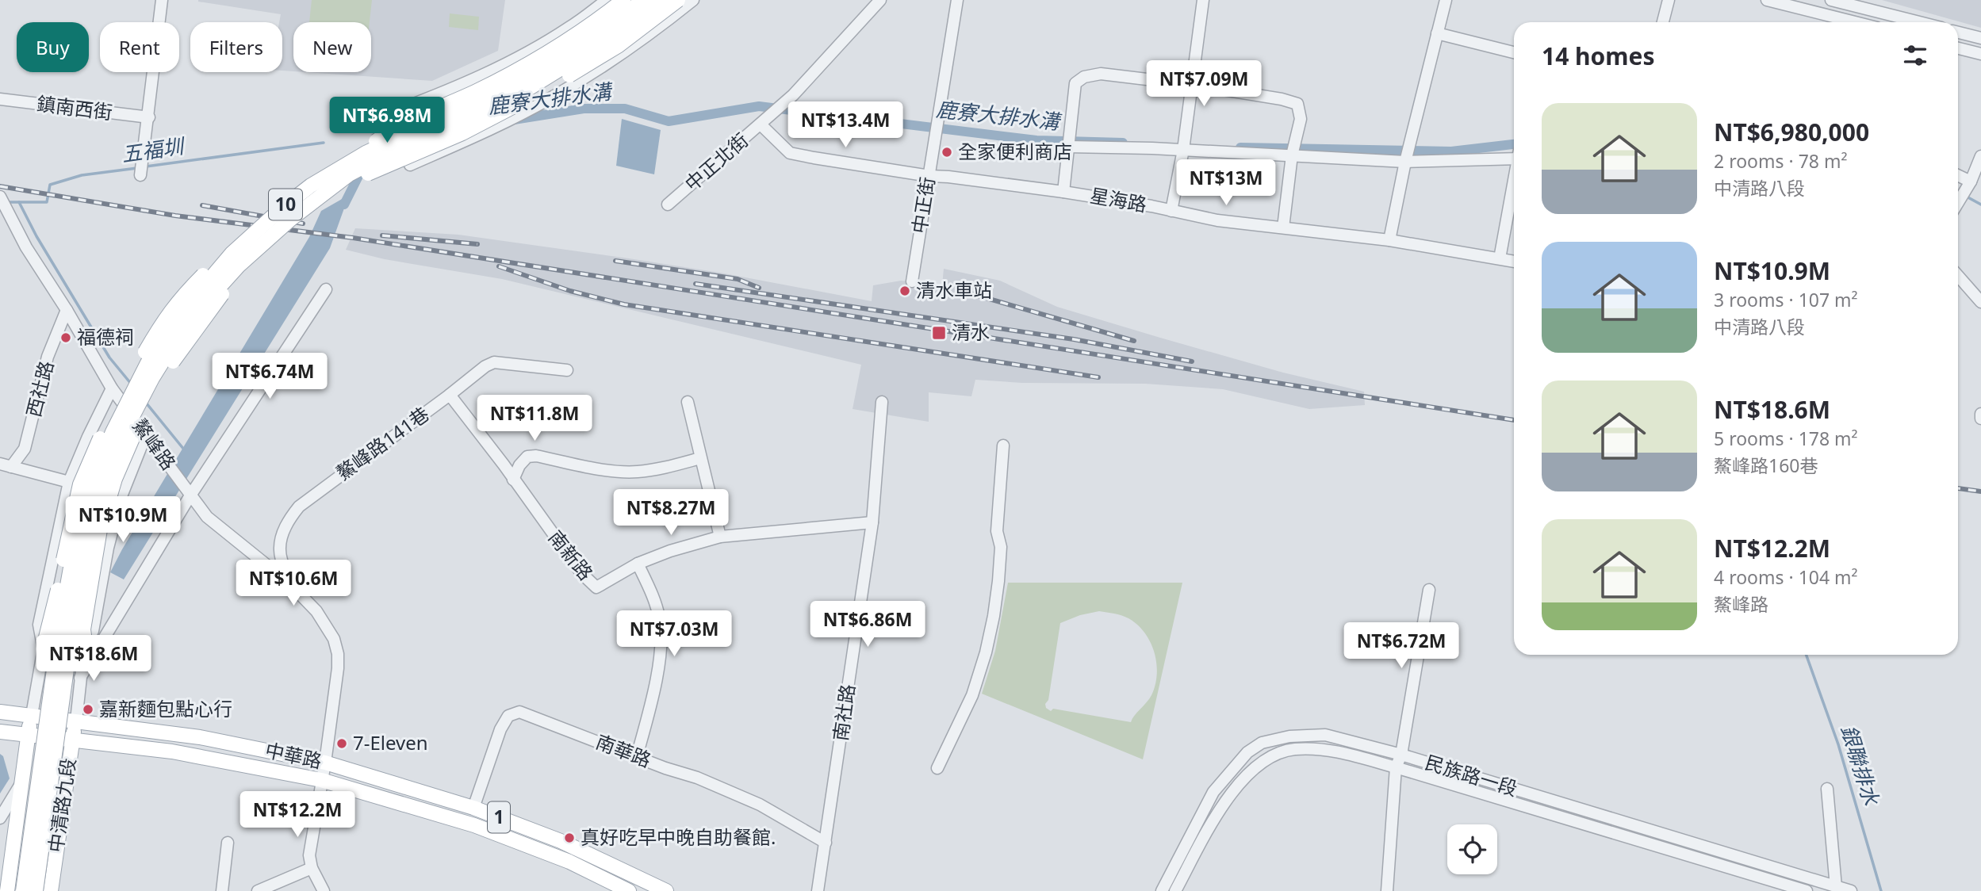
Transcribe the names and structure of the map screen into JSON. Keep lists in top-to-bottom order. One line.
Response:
{"streets":{"main road":["10","中華路","中清路九段","1"],"street":["鎮南西街","中正北街","星海路","中正街","西社路","鰲峰路141巷","鰲峰路","南新路","南社路","南華路","民族路一段"]},"crossings":[["中正北街","星海路"],["星海路","中正街"],["西社路","鰲峰路"],["鰲峰路141巷","鰲峰路"],["鰲峰路141巷","南新路"],["鰲峰路","中華路"],["南新路","南社路"],["南社路","南華路"],["南華路","中華路"],["中華路","中清路九段"]],"water":["鹿寮大排水溝","五福圳","銀聯排水"],"places":{"other":["全家便利商店","清水車站","福德祠","嘉新麵包點心行","7-Eleven","真好吃早中晚自助餐館."],"transit":["清水"]},"page":{"chip":["Buy","Rent","Filters","New"],"heading":"14 homes","price":["NT$7.09M","NT$6.98M","NT$13.4M","NT$13M","NT$6.74M","NT$11.8M","NT$8.27M","NT$10.9M","NT$10.6M","NT$6.86M","NT$7.03M","NT$6.72M","NT$18.6M","NT$12.2M"],"list":[{"name":"NT$6,980,000","note":"2 rooms · 78 m² · 中清路八段"},{"name":"NT$10.9M","note":"3 rooms · 107 m² · 中清路八段"},{"name":"NT$18.6M","note":"5 rooms · 178 m² · 鰲峰路160巷"},{"name":"NT$12.2M","note":"4 rooms · 104 m² · 鰲峰路"}]}}
